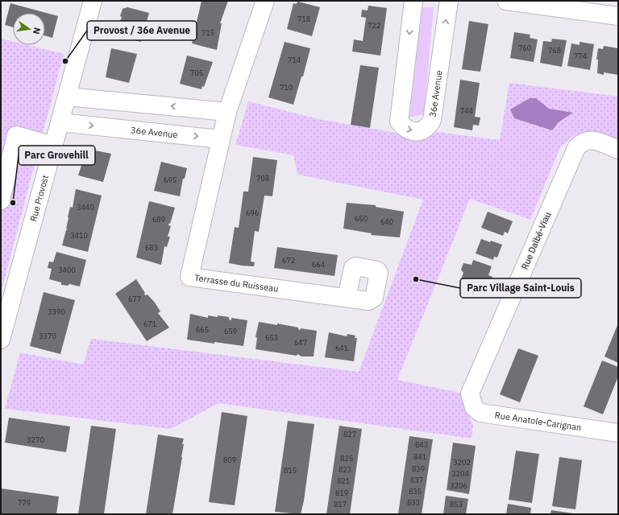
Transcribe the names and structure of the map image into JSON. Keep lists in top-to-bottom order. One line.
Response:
{"streets":{"street":["36e Avenue","Rue Provost","Rue Dalbé-Viau","Terrasse du Ruisseau","Rue Anatole-Carignan"]},"crossings":[["36e Avenue","Rue Provost"],["36e Avenue","Terrasse du Ruisseau"],["Rue Dalbé-Viau","Rue Anatole-Carignan"]],"places":["Provost / 36e Avenue","Parc Grovehill","Parc Village Saint-Louis"],"house_numbers":["718","722","715","760","768","774","714","705","710","744","708","695","3440","696","650","689","640","3410","683","672","664","3400","677","3390","671","665","659","3370","653","647","641","827","3270","843","841","825","809","3202","839","823","815","3204","837","821","3206","835","819","779","833","817","853"],"north":"right"}
